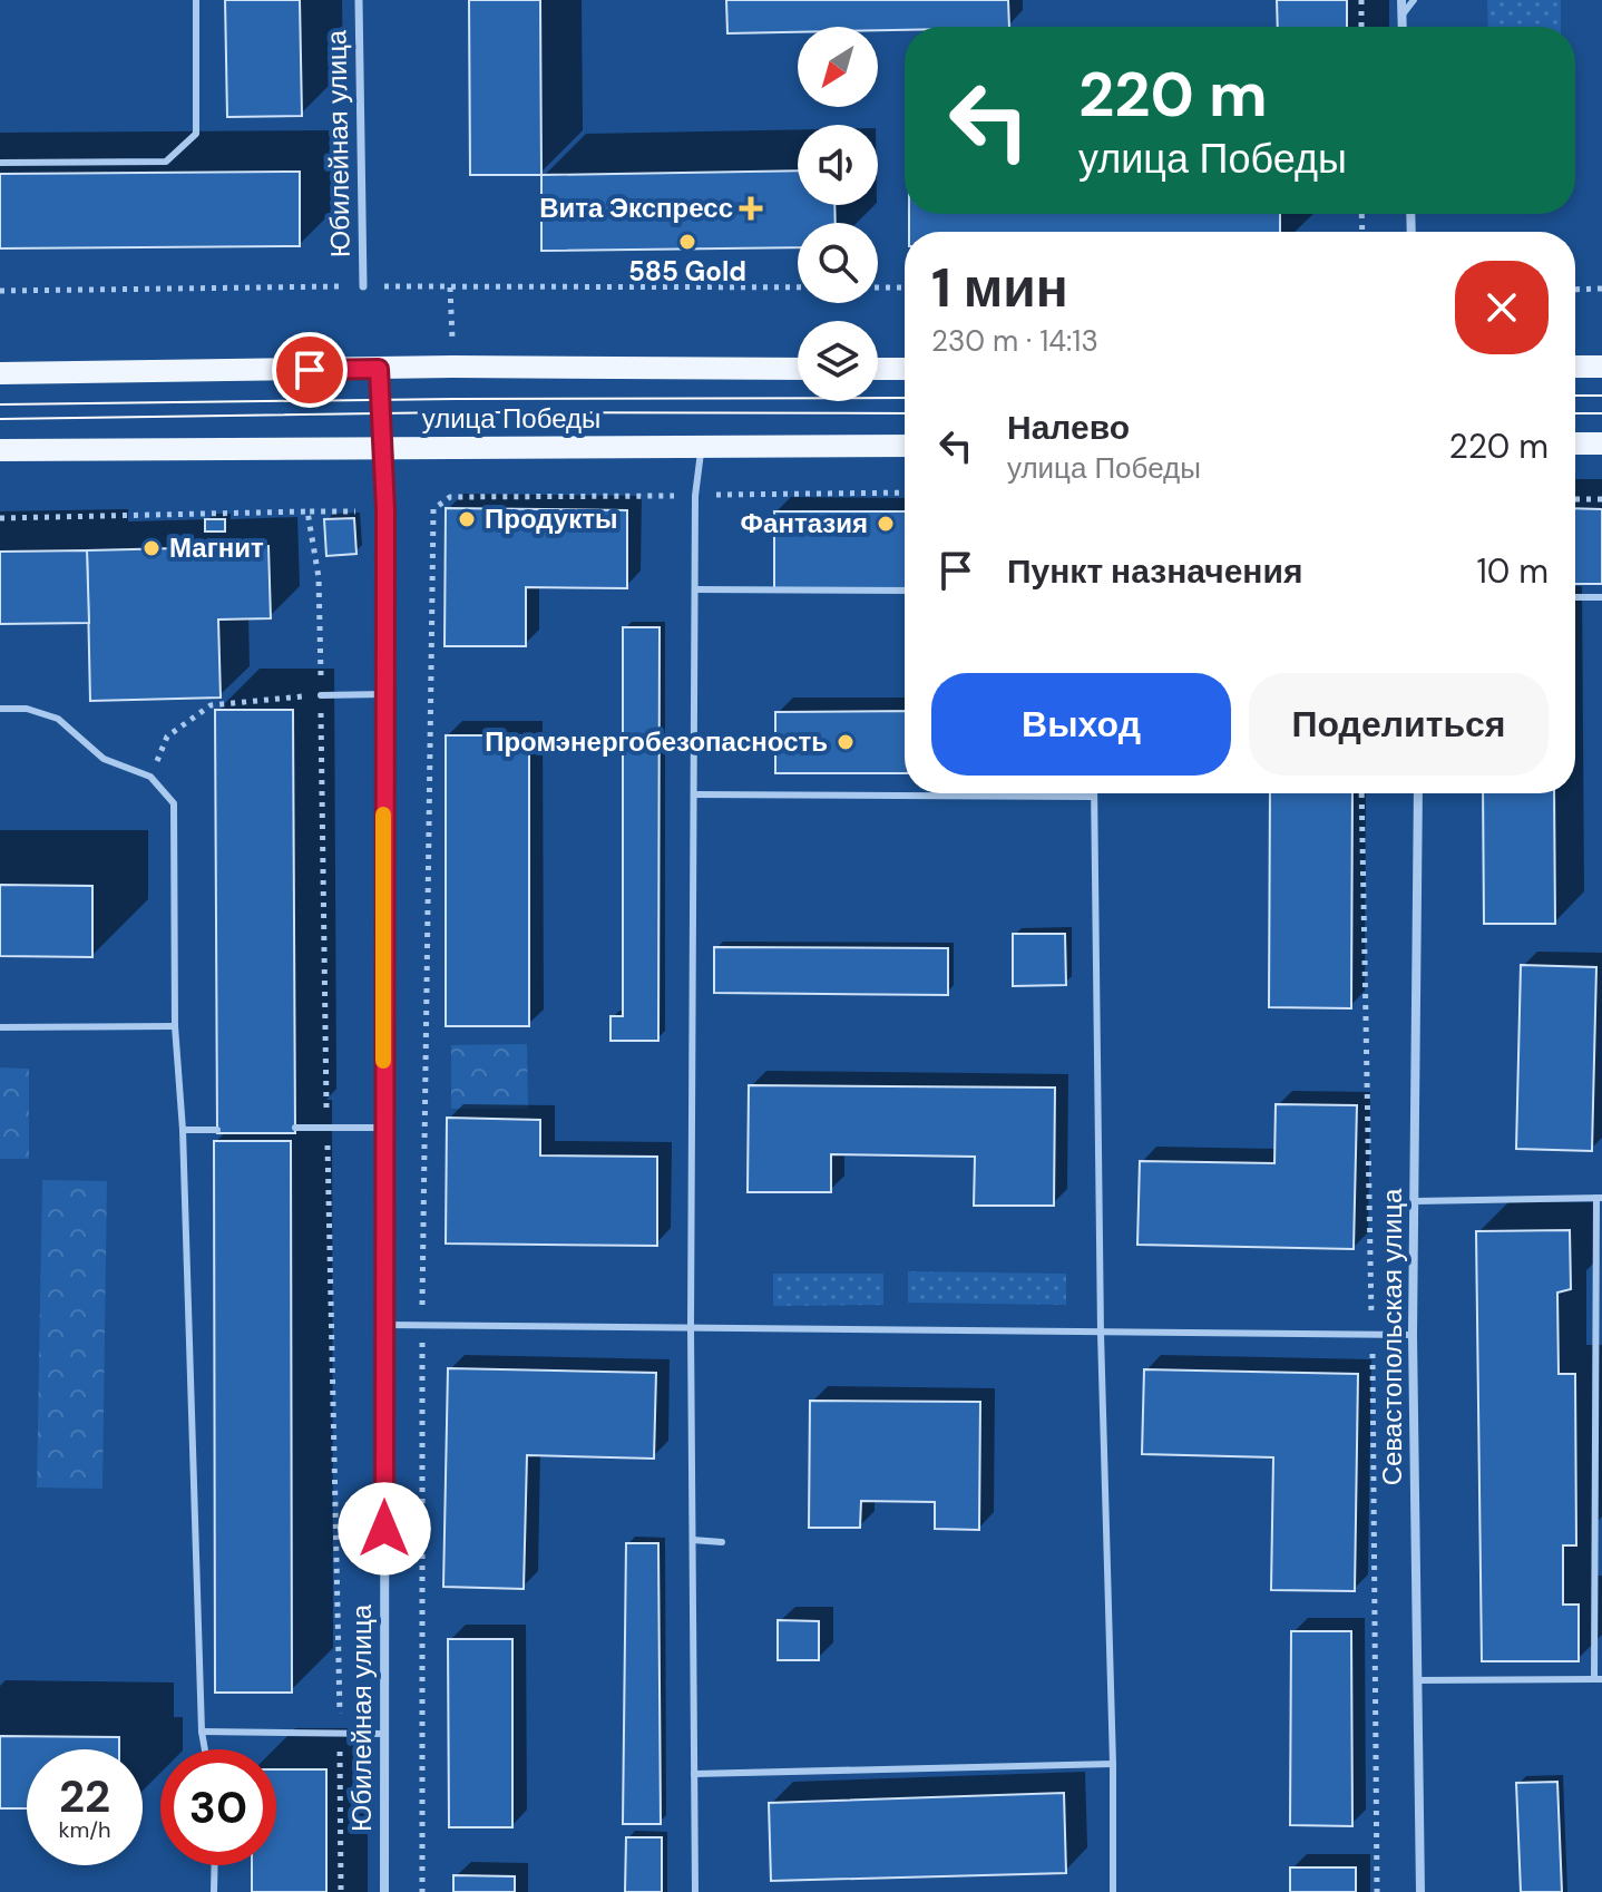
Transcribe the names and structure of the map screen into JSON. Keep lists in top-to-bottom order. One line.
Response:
{"streets":{"main road":["улица Победы"],"street":["Юбилейная улица","Севастопольская улица"]},"crossings":[["Юбилейная улица","улица Победы"]],"places":{"health":["Вита Экспресс"],"other":["585 Gold","Продукты","Фантазия","Магнит","Промэнергобезопасность"]},"north":"bottom left","page":{"turn":["220 m","улица Победы"],"heading":["1 мин","230 m · 14:13"],"list":[{"name":"Налево","note":"улица Победы","value":"220 m"},{"name":"Пункт назначения","value":"10 m"}],"buttons":["Выход","Поделиться"],"speed":"22 km/h","limit":"30"}}
